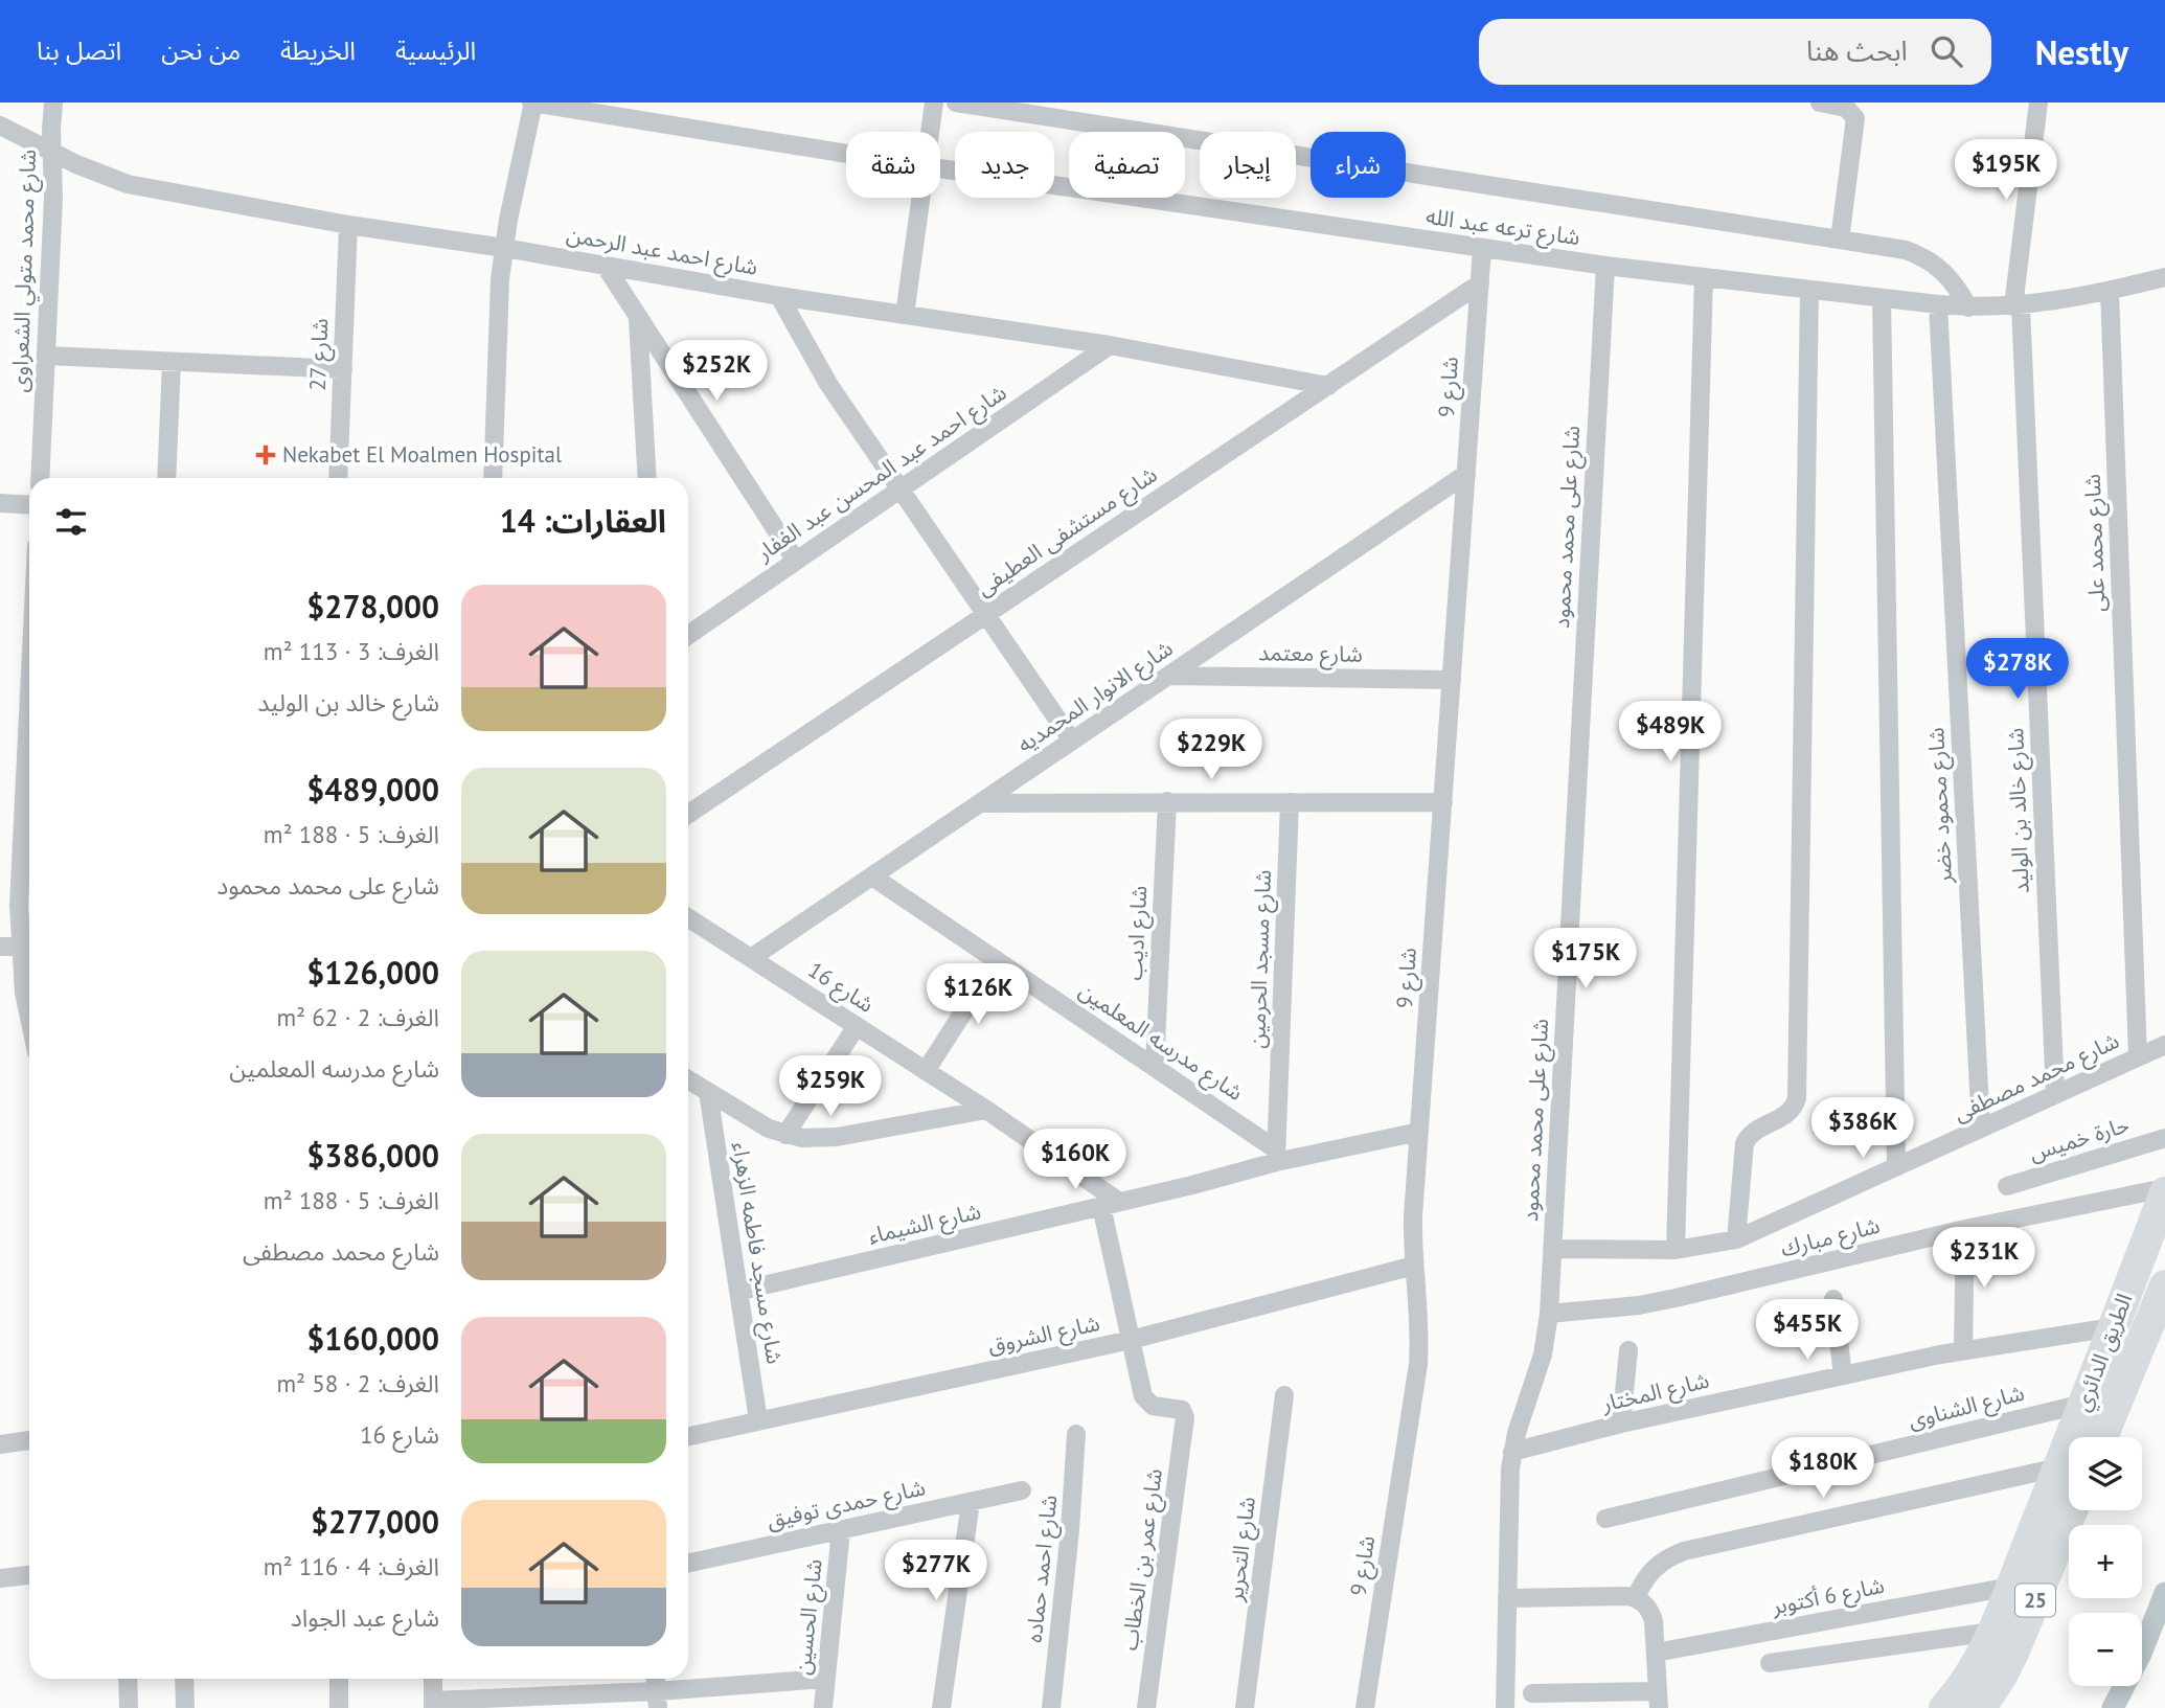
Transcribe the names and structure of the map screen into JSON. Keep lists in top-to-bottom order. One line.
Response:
{"streets":{"highway":["الطريق الدائري","25"],"street":["شارع ترعه عبد الله","شارع احمد عبد الرحمن","شارع محمد متولي الشعراوى","شارع 27","شارع 9","شارع احمد عبد المحسن عبد الغفار","شارع على محمد محمود","شارع مستشفى العطيفى","شارع محمد على","شارع معتمد","شارع الانوار المحمديه","شارع محمود خضر","شارع خالد بن الوليد","شارع اديب","شارع مسجد الحرمين","شارع 16","شارع مدرسه المعلمين","شارع محمد مصطفى","حارة خميس","شارع الشيماء","شارع مبارك","شارع مسجد فاطمه الزهراء","شارع الشروق","شارع المختار","شارع الشناوى","شارع حمدى توفيق","شارع التحرير","شارع عمر بن الخطاب","شارع احمد حماده","شارع 6 أكتوبر","شارع الحسين"]},"crossings":[["شارع ترعه عبد الله","شارع 9"],["شارع ترعه عبد الله","شارع على محمد محمود"],["شارع ترعه عبد الله","شارع محمد على"],["شارع ترعه عبد الله","شارع محمود خضر"],["شارع ترعه عبد الله","شارع خالد بن الوليد"],["شارع احمد عبد الرحمن","شارع محمد متولي الشعراوى"],["شارع احمد عبد الرحمن","شارع 27"],["شارع احمد عبد الرحمن","شارع احمد عبد المحسن عبد الغفار"],["شارع احمد عبد الرحمن","شارع مستشفى العطيفى"],["شارع 9","شارع مستشفى العطيفى"],["شارع 9","شارع معتمد"],["شارع 9","شارع الانوار المحمديه"],["شارع 9","شارع الشيماء"],["شارع 9","شارع الشروق"],["شارع على محمد محمود","شارع محمد مصطفى"],["شارع على محمد محمود","شارع مبارك"],["شارع على محمد محمود","شارع المختار"],["شارع محمد على","شارع محمد مصطفى"],["شارع معتمد","شارع الانوار المحمديه"],["شارع الانوار المحمديه","شارع 16"],["شارع الانوار المحمديه","شارع مدرسه المعلمين"],["شارع محمود خضر","شارع محمد مصطفى"],["شارع خالد بن الوليد","شارع محمد مصطفى"],["شارع اديب","شارع مدرسه المعلمين"],["شارع مسجد الحرمين","شارع مدرسه المعلمين"],["شارع مسجد الحرمين","شارع الشيماء"],["شارع 16","شارع الشيماء"],["شارع مدرسه المعلمين","شارع الشيماء"],["شارع الشيماء","شارع مسجد فاطمه الزهراء"],["شارع مبارك","الطريق الدائري"],["شارع مسجد فاطمه الزهراء","شارع الشروق"],["شارع الشروق","شارع عمر بن الخطاب"],["الطريق الدائري","شارع المختار"],["الطريق الدائري","شارع الشناوى"],["الطريق الدائري","شارع 6 أكتوبر"],["شارع حمدى توفيق","شارع الحسين"]],"places":{"health":["Nekabet El Moalmen Hospital"]},"page":{"header":"Nestly","search":"ابحث هنا","nav":["الرئيسية","الخريطة","من نحن","اتصل بنا"],"chip":["شراء","إيجار","تصفية","جديد","شقة"],"price":["$195K","$252K","$278K","$489K","$229K","$175K","$126K","$259K","$386K","$160K","$231K","$455K","$180K","$277K"],"heading":"العقارات: 14","list":[{"name":"$278,000","note":"الغرف: 3 · 113 m² · شارع خالد بن الوليد"},{"name":"$489,000","note":"الغرف: 5 · 188 m² · شارع على محمد محمود"},{"name":"$126,000","note":"الغرف: 2 · 62 m² · شارع مدرسه المعلمين"},{"name":"$386,000","note":"الغرف: 5 · 188 m² · شارع محمد مصطفى"},{"name":"$160,000","note":"الغرف: 2 · 58 m² · شارع 16"},{"name":"$277,000","note":"الغرف: 4 · 116 m² · شارع عبد الجواد"}],"map_buttons":["+","−"]}}
